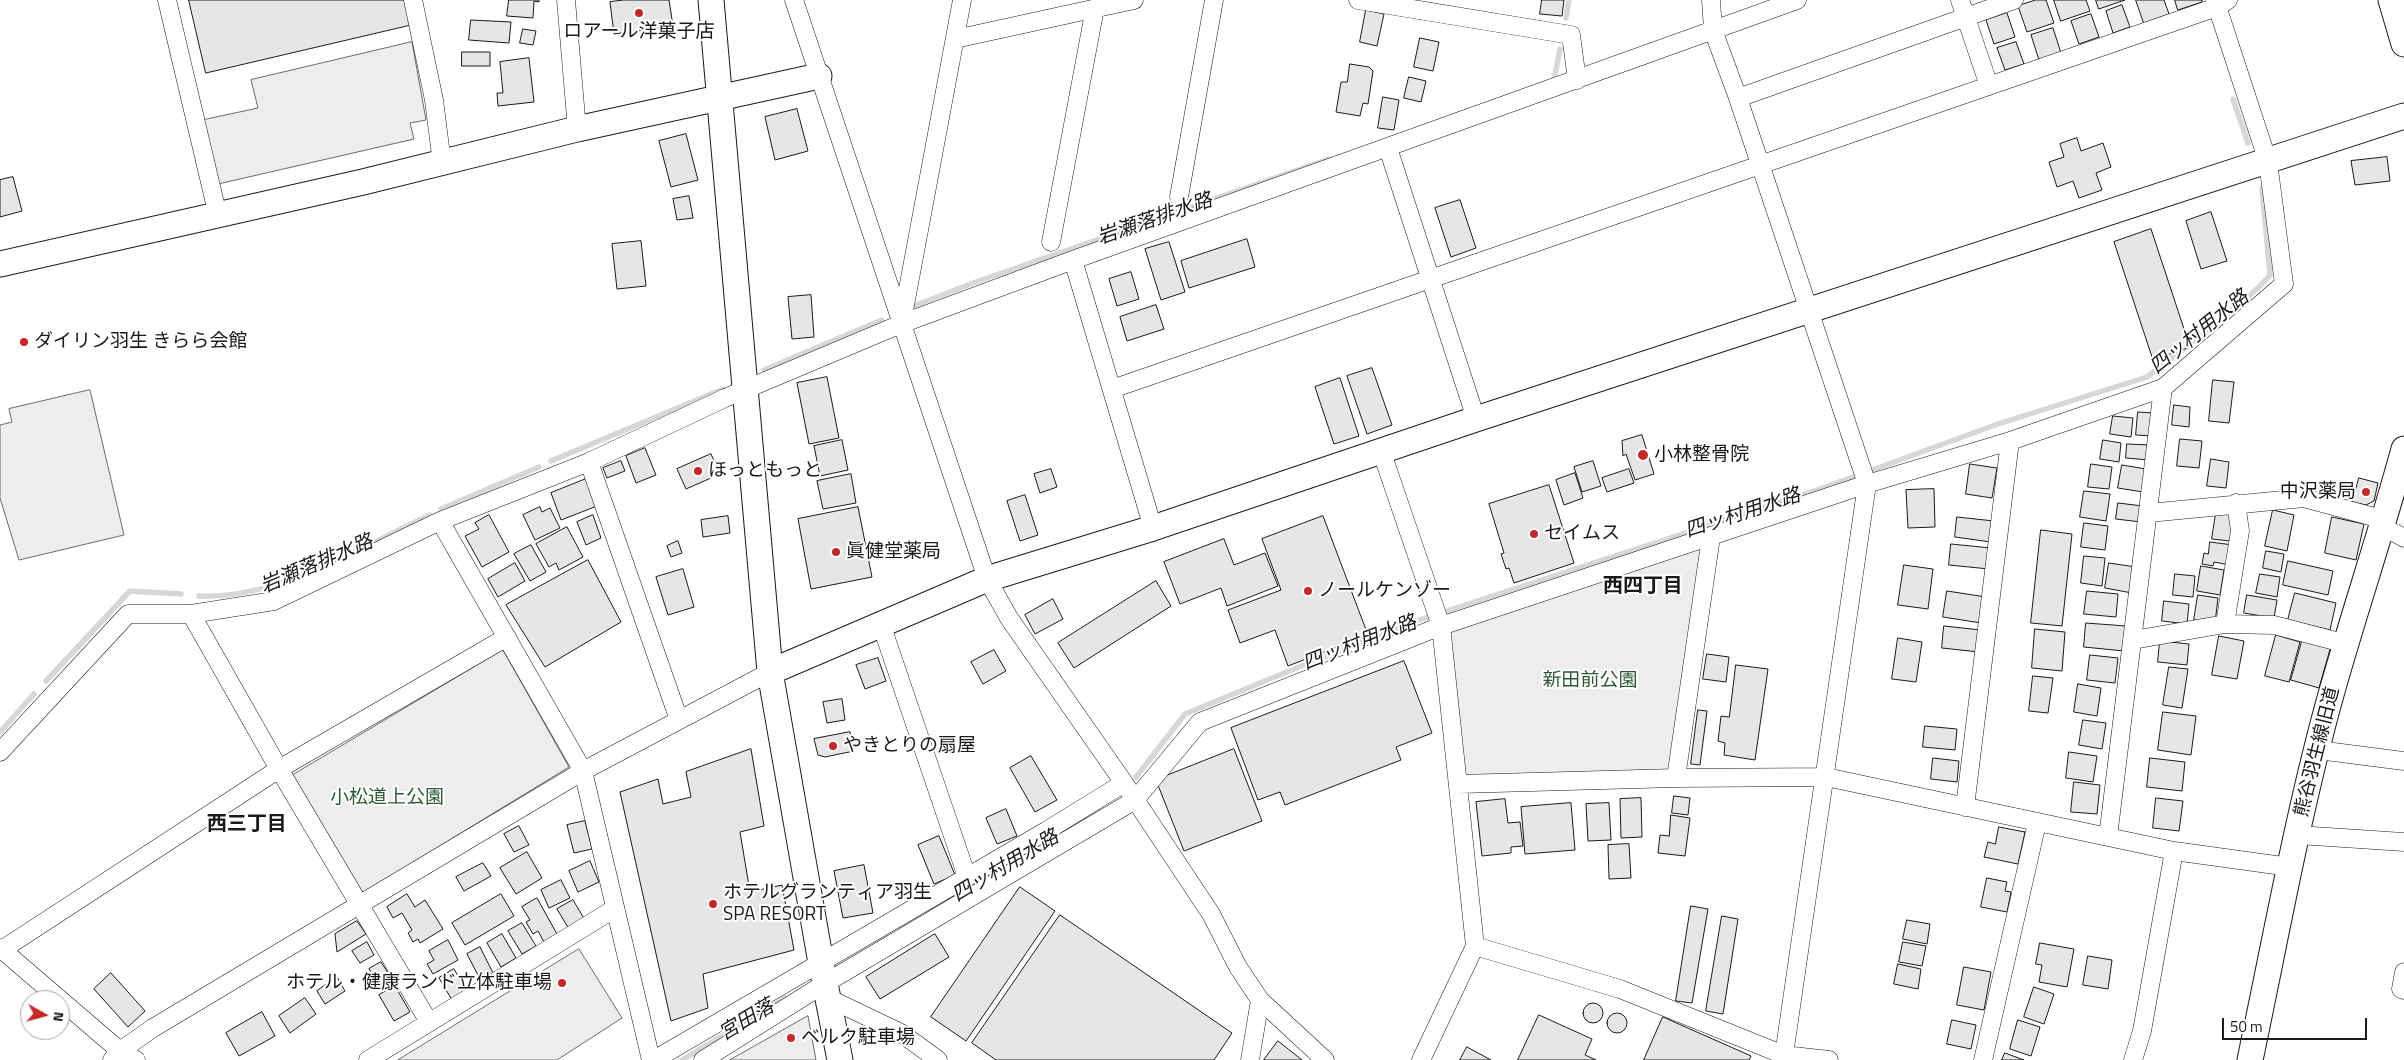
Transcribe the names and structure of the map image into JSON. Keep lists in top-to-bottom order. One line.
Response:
{"streets":{"street":["熊谷羽生線旧道"]},"districts":["西四丁目","西三丁目"],"water":["岩瀬落排水路","四ッ村用水路","宮田落"],"parks":["新田前公園","小松道上公園"],"places":["ロアール洋菓子店","ダイリン羽生 きらら会館","小林整骨院","ほっともっと","中沢薬局","セイムス","眞健堂薬局","ノールケンゾー","やきとりの扇屋","ホテルグランティア羽生 SPA RESORT","ホテル・健康ランド立体駐車場","ベルク駐車場"],"scale_bar":"50 m","north":"right"}
